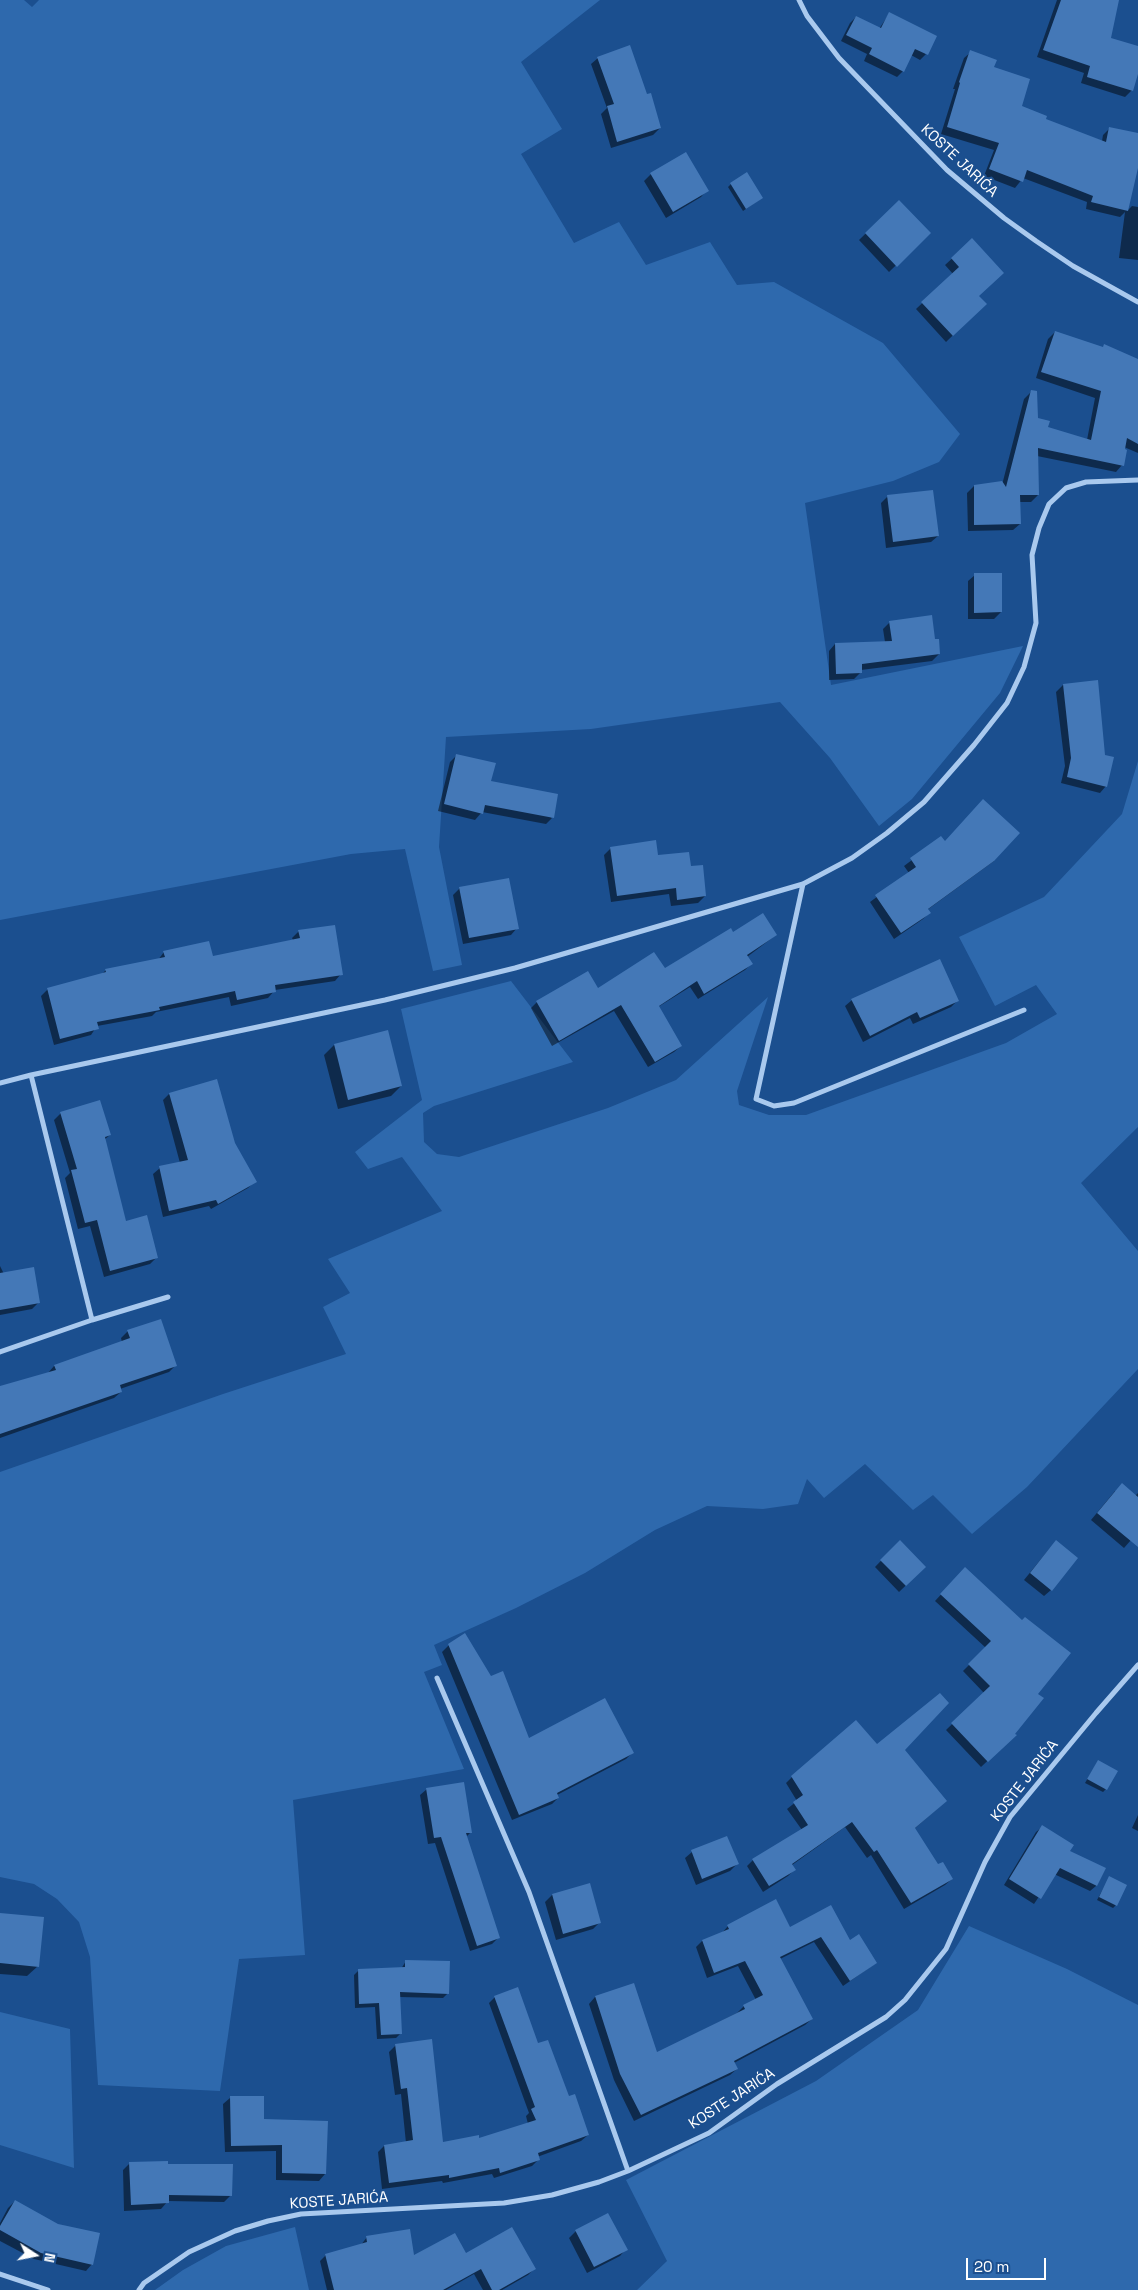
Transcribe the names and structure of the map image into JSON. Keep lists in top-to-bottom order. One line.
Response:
{"streets":{"street":["KOSTE JARIĆA"]},"scale_bar":"20 m","north":"right"}
